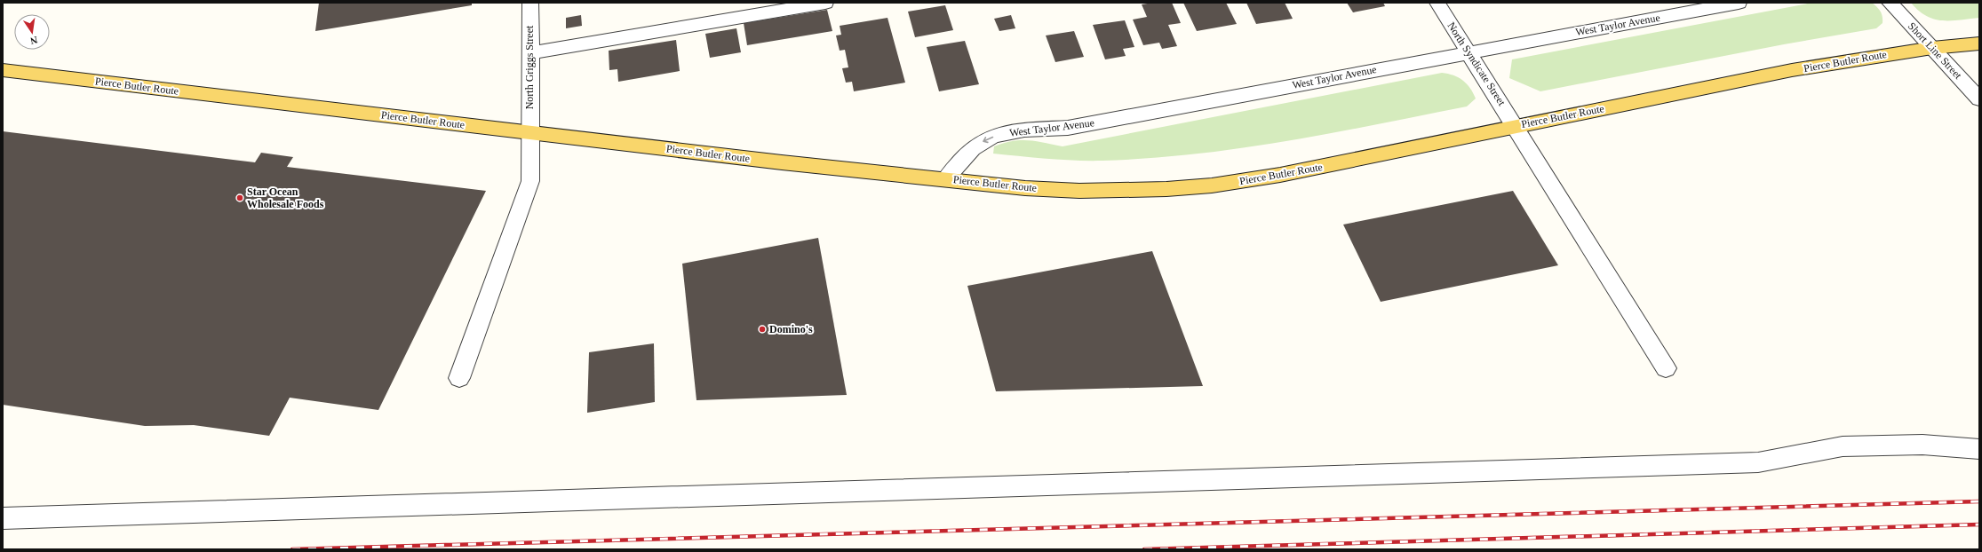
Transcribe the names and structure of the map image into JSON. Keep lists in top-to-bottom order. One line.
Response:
{"streets":{"main road":["Pierce Butler Route"],"street":["West Taylor Avenue","Short Line Street","North Syndicate Street","North Griggs Street"]},"crossings":[["West Taylor Avenue","Pierce Butler Route"],["West Taylor Avenue","North Syndicate Street"],["Short Line Street","Pierce Butler Route"],["Pierce Butler Route","North Syndicate Street"],["Pierce Butler Route","North Griggs Street"]],"one_way":["West Taylor Avenue"],"places":["Star Ocean Wholesale Foods","Domino's"],"north":"bottom"}
